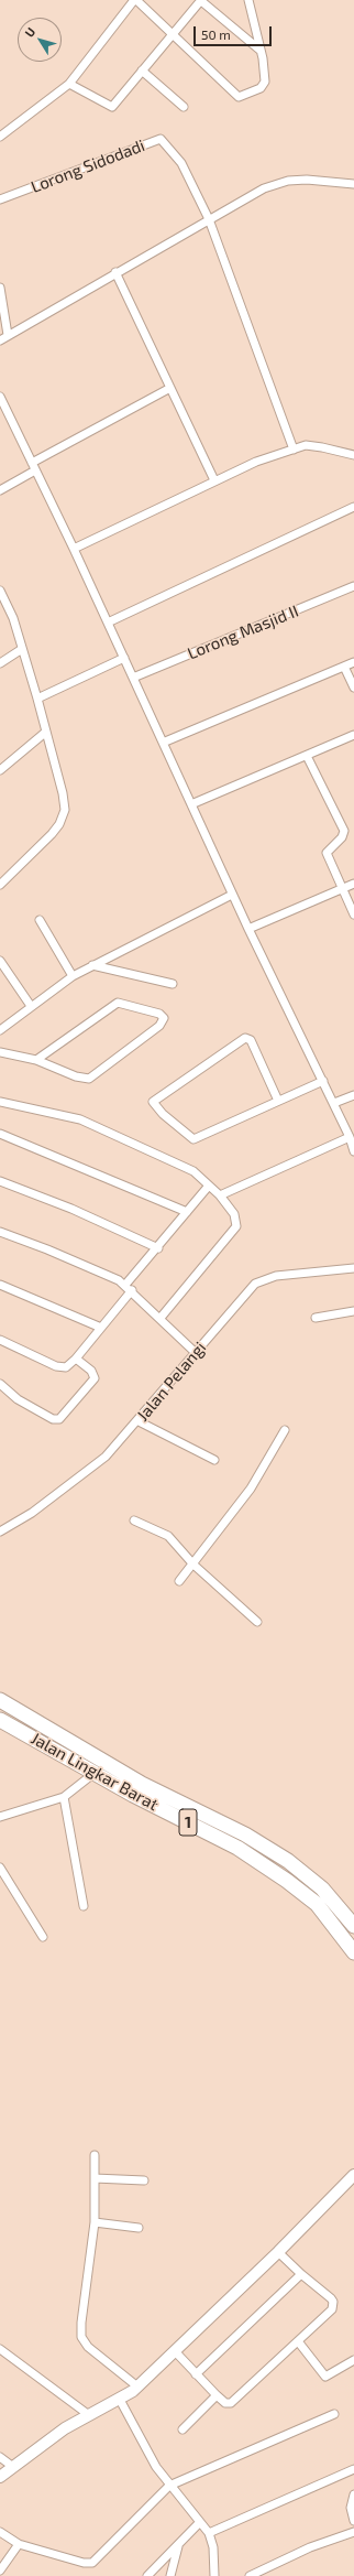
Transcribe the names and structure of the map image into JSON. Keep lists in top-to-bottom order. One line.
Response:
{"streets":{"highway":["Jalan Lingkar Barat","1"],"street":["Lorong Sidodadi","Lorong Masjid II","Jalan Pelangi"]},"scale_bar":"50 m","north":"top left"}
